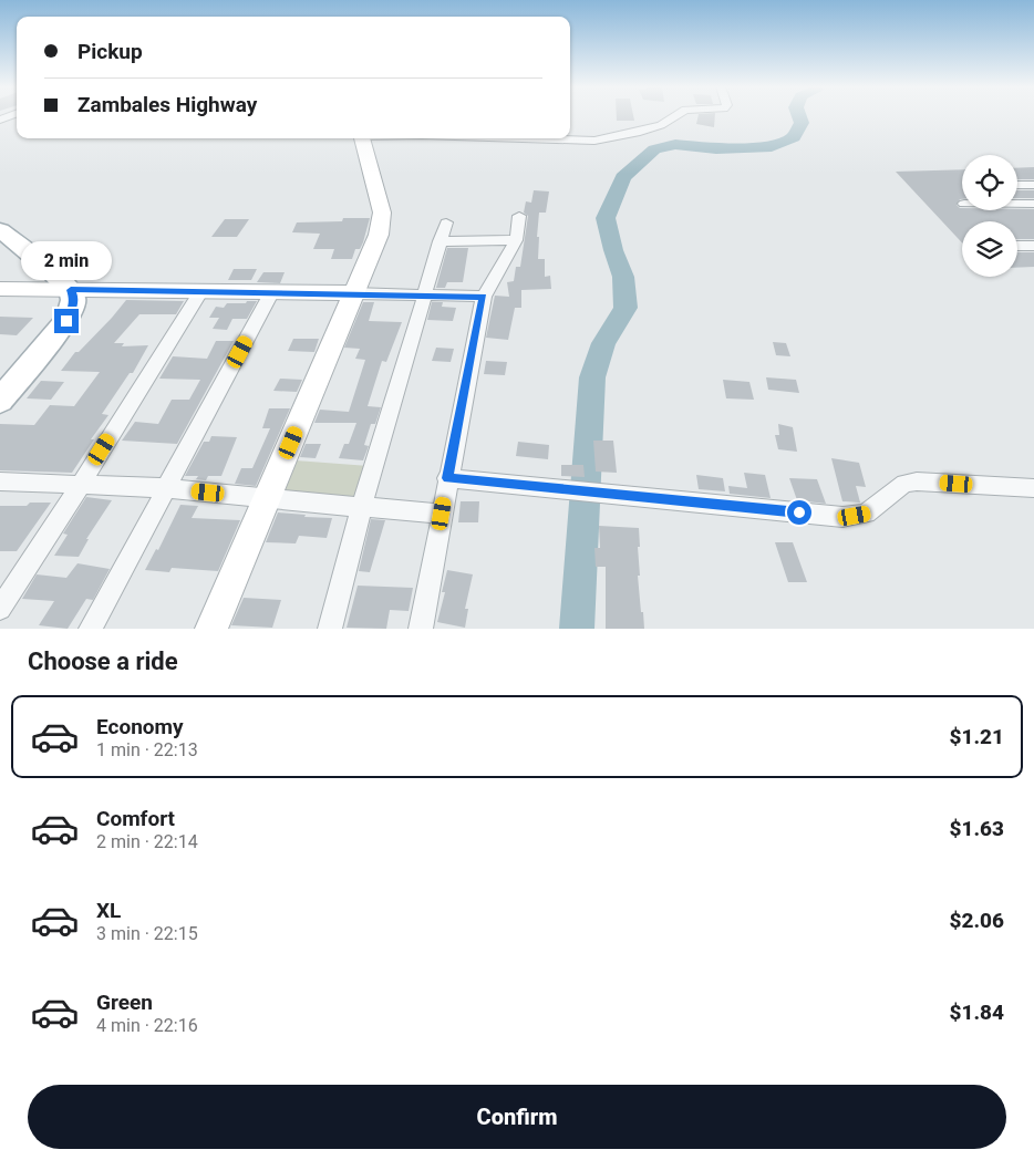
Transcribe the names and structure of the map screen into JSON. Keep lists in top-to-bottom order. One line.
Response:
{"page":{"banner":["Pickup","Zambales Highway"],"bubble":"2 min","heading":"Choose a ride","list":[{"name":"Economy","note":"1 min · 22:13","value":"$1.21"},{"name":"Comfort","note":"2 min · 22:14","value":"$1.63"},{"name":"XL","note":"3 min · 22:15","value":"$2.06"},{"name":"Green","note":"4 min · 22:16","value":"$1.84"}],"buttons":"Confirm"}}
